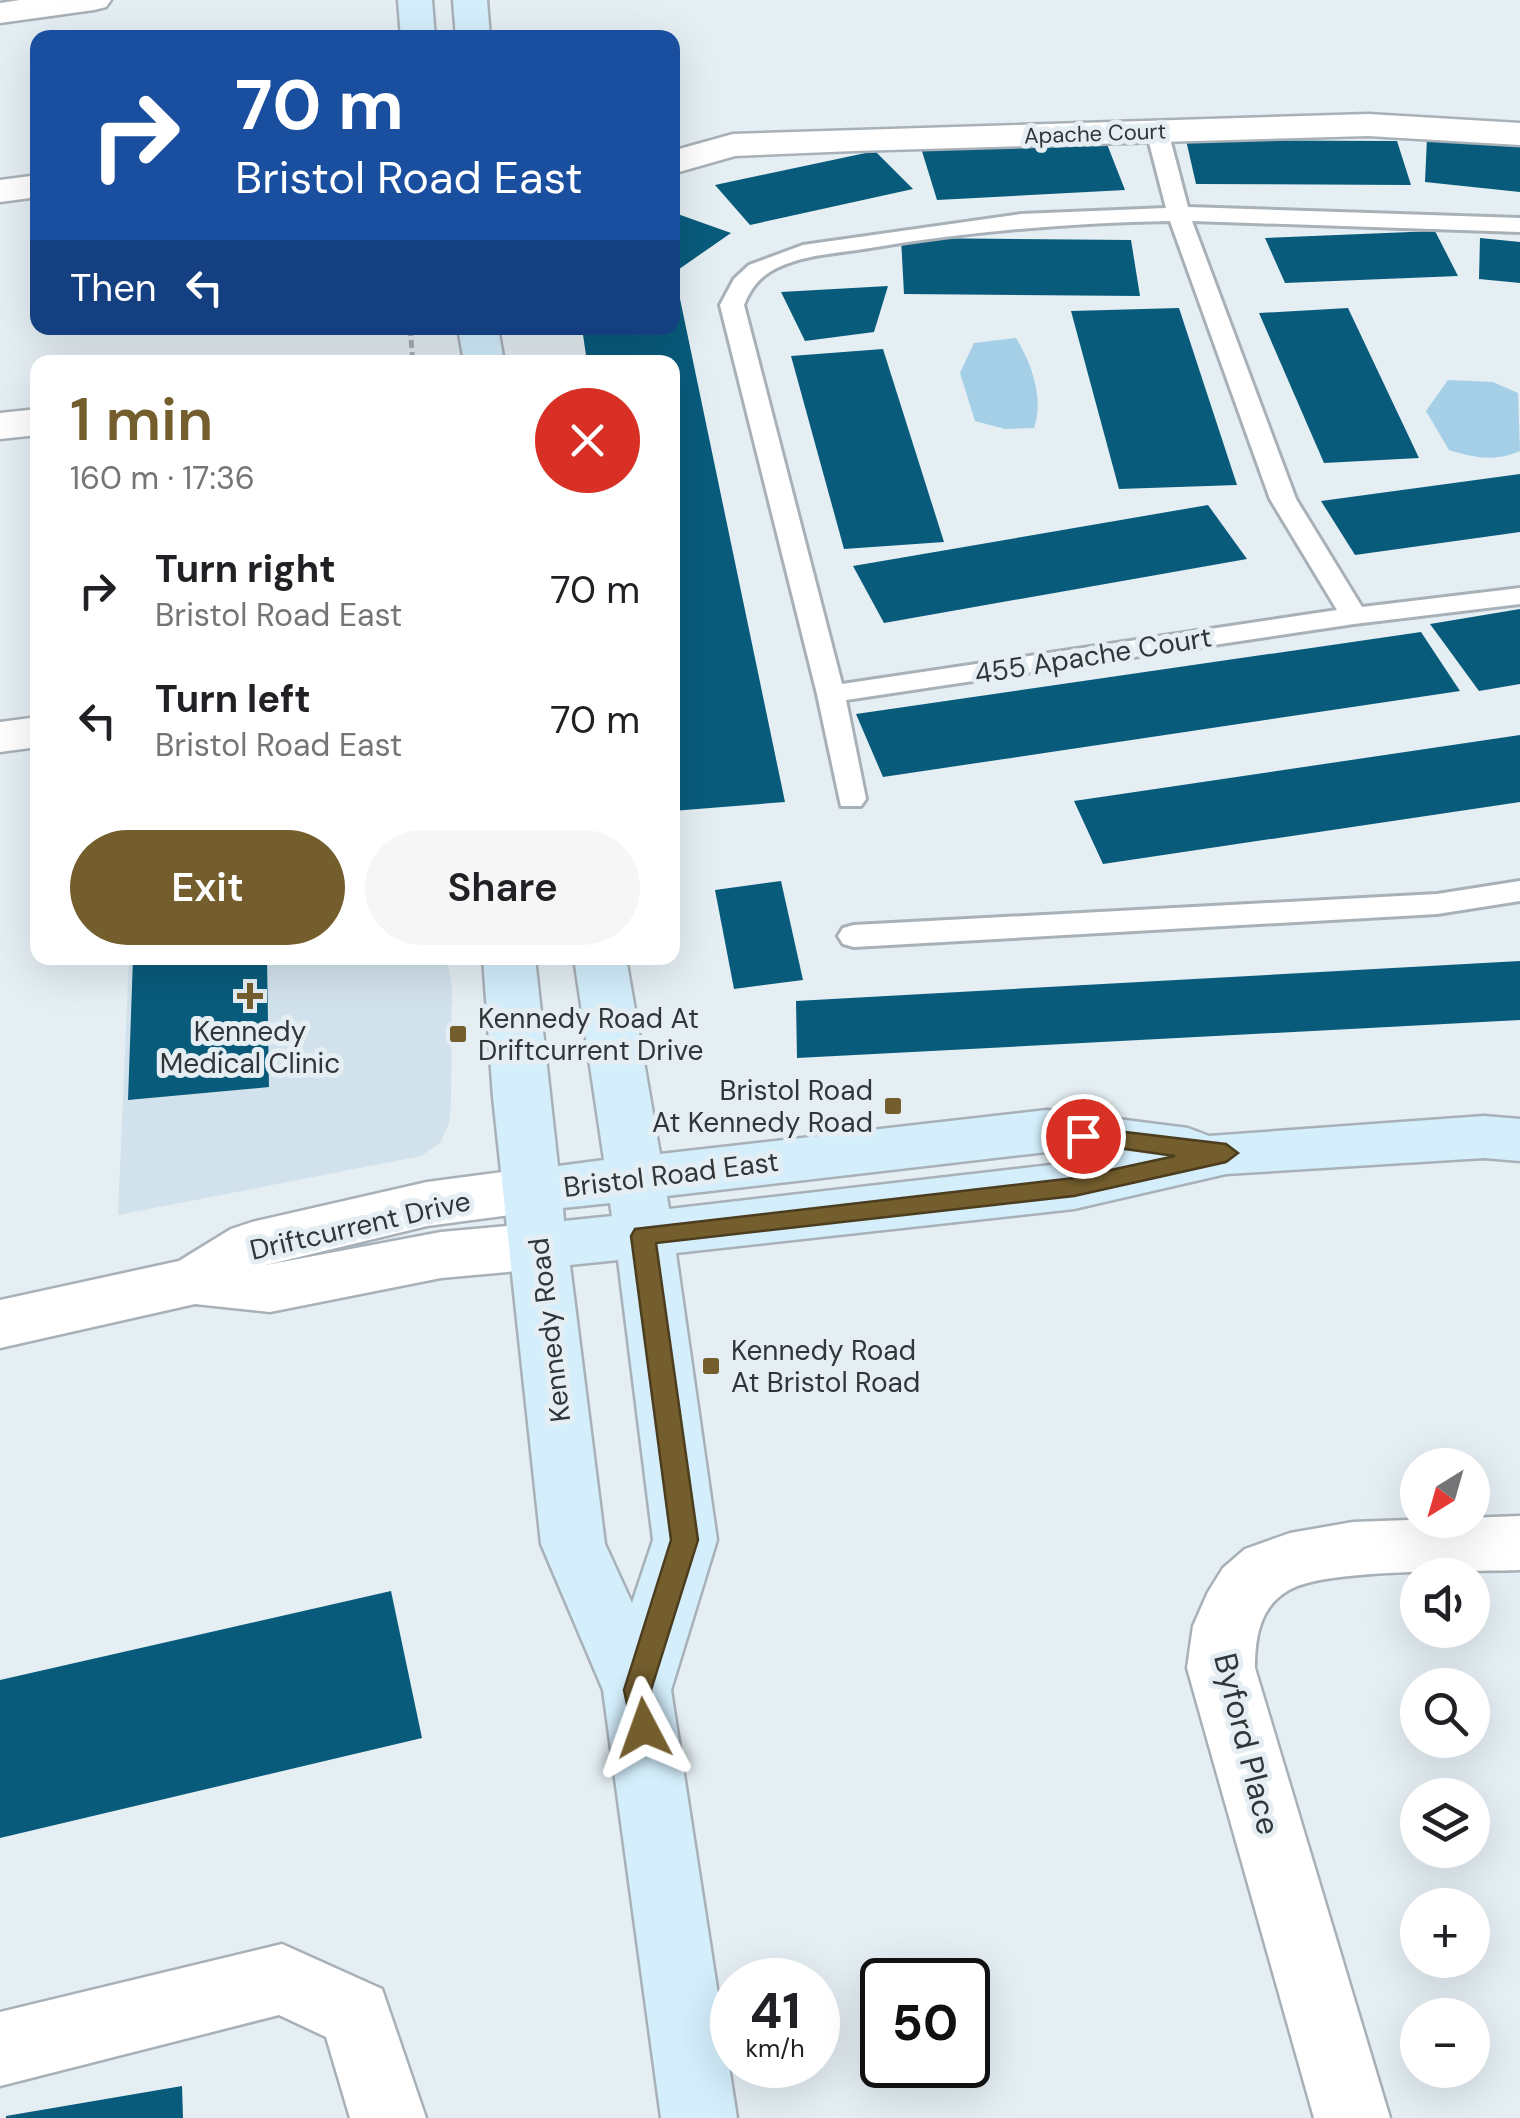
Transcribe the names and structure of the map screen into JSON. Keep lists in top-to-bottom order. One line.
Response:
{"streets":{"main road":["Bristol Road East","Kennedy Road"],"street":["Apache Court","Driftcurrent Drive","Byford Place"],"lane":["455 Apache Court"]},"crossings":[["Bristol Road East","Driftcurrent Drive"],["Bristol Road East","Kennedy Road"],["Driftcurrent Drive","Kennedy Road"]],"places":{"health":["Kennedy Medical Clinic"],"transit":["Kennedy Road At Driftcurrent Drive","Bristol Road At Kennedy Road","Kennedy Road At Bristol Road"]},"north":"bottom left","page":{"turn":["70 m","Bristol Road East"],"then":"Then","heading":["1 min","160 m · 17:36"],"list":[{"name":"Turn right","note":"Bristol Road East","value":"70 m"},{"name":"Turn left","note":"Bristol Road East","value":"70 m"}],"buttons":["Exit","Share"],"map_buttons":["+","−"],"speed":"41 km/h","limit":"50"}}
